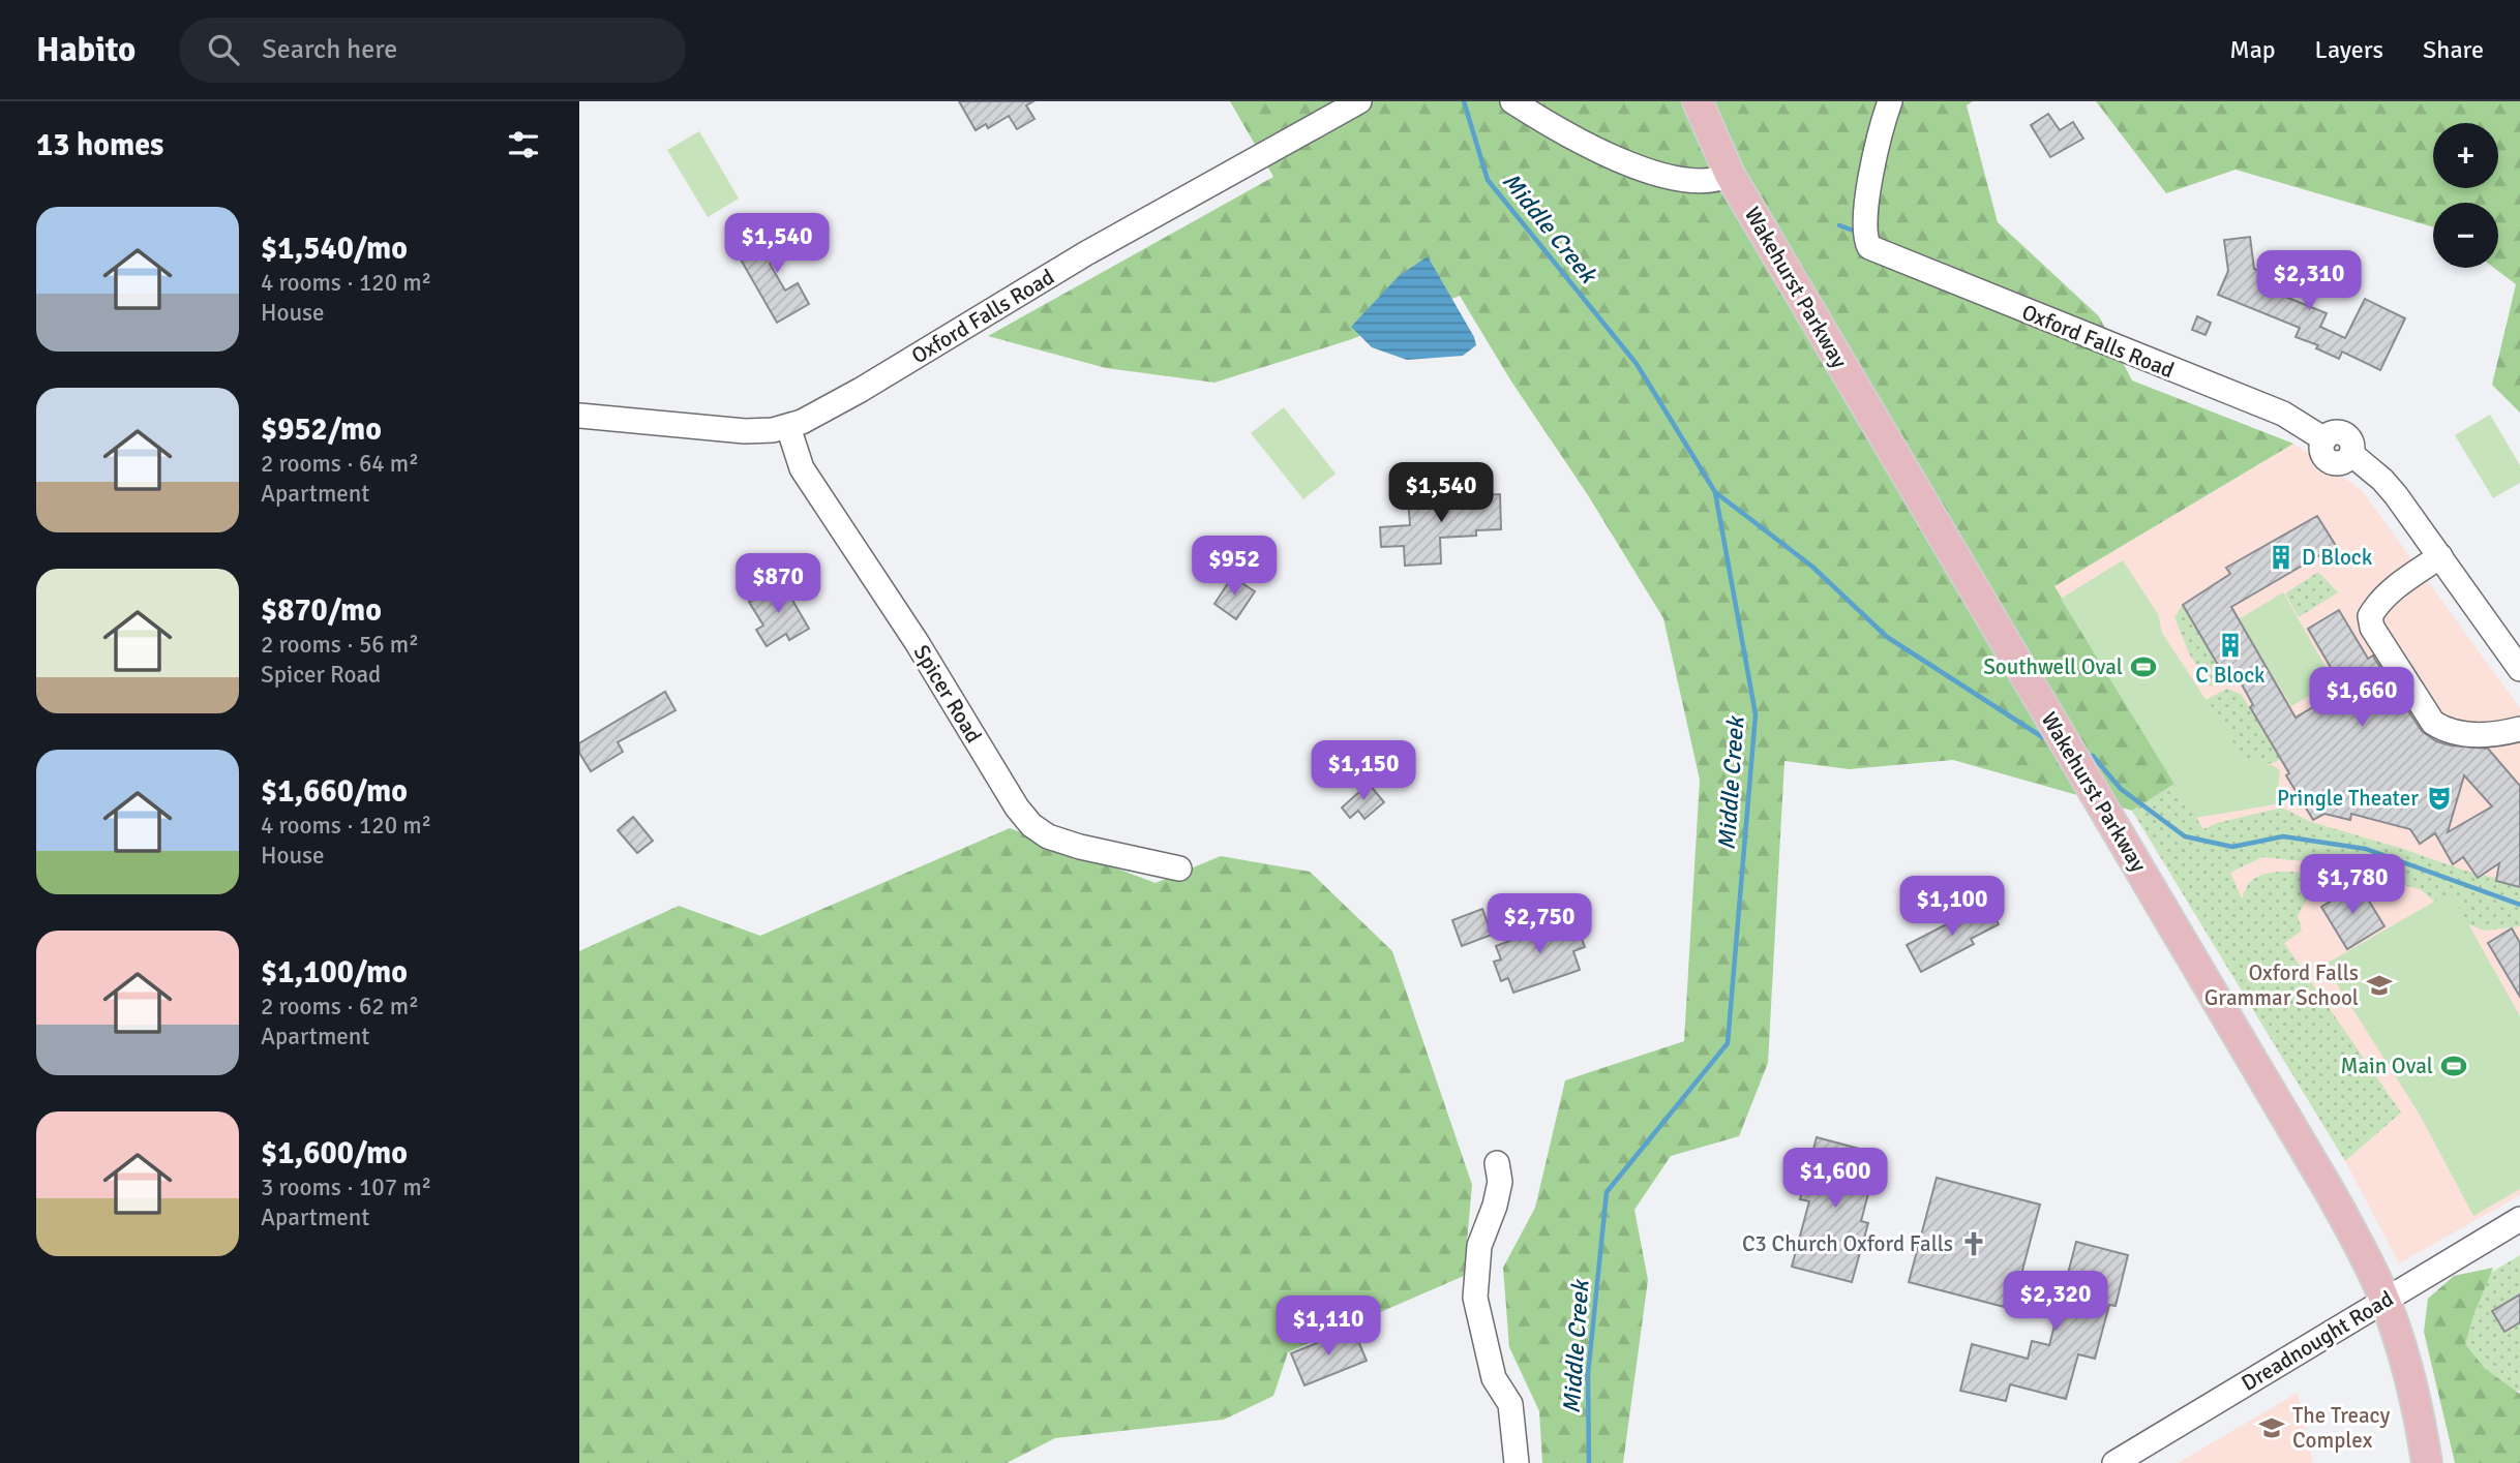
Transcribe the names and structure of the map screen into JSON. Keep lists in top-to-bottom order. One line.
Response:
{"streets":{"main road":["Wakehurst Parkway"],"street":["Oxford Falls Road","Spicer Road","Dreadnought Road"]},"crossings":[["Wakehurst Parkway","Dreadnought Road"],["Oxford Falls Road","Spicer Road"]],"water":["Middle Creek"],"places":{"building":["D Block","C Block"],"sports":["Southwell Oval","Main Oval"],"theatre":["Pringle Theater"],"school or university":["Oxford Falls Grammar School","The Treacy Complex"],"church":["C3 Church Oxford Falls"]},"page":{"header":"Habito","search":"Search here","nav":["Map","Layers","Share"],"heading":"13 homes","map_buttons":["+","−"],"list":[{"name":"$1,540/mo","note":"4 rooms · 120 m² · House"},{"name":"$952/mo","note":"2 rooms · 64 m² · Apartment"},{"name":"$870/mo","note":"2 rooms · 56 m² · Spicer Road"},{"name":"$1,660/mo","note":"4 rooms · 120 m² · House"},{"name":"$1,100/mo","note":"2 rooms · 62 m² · Apartment"},{"name":"$1,600/mo","note":"3 rooms · 107 m² · Apartment"}],"price":["$1,540","$2,310","$1,540","$952","$870","$1,660","$1,150","$1,780","$1,100","$2,750","$1,600","$2,320","$1,110"]}}
